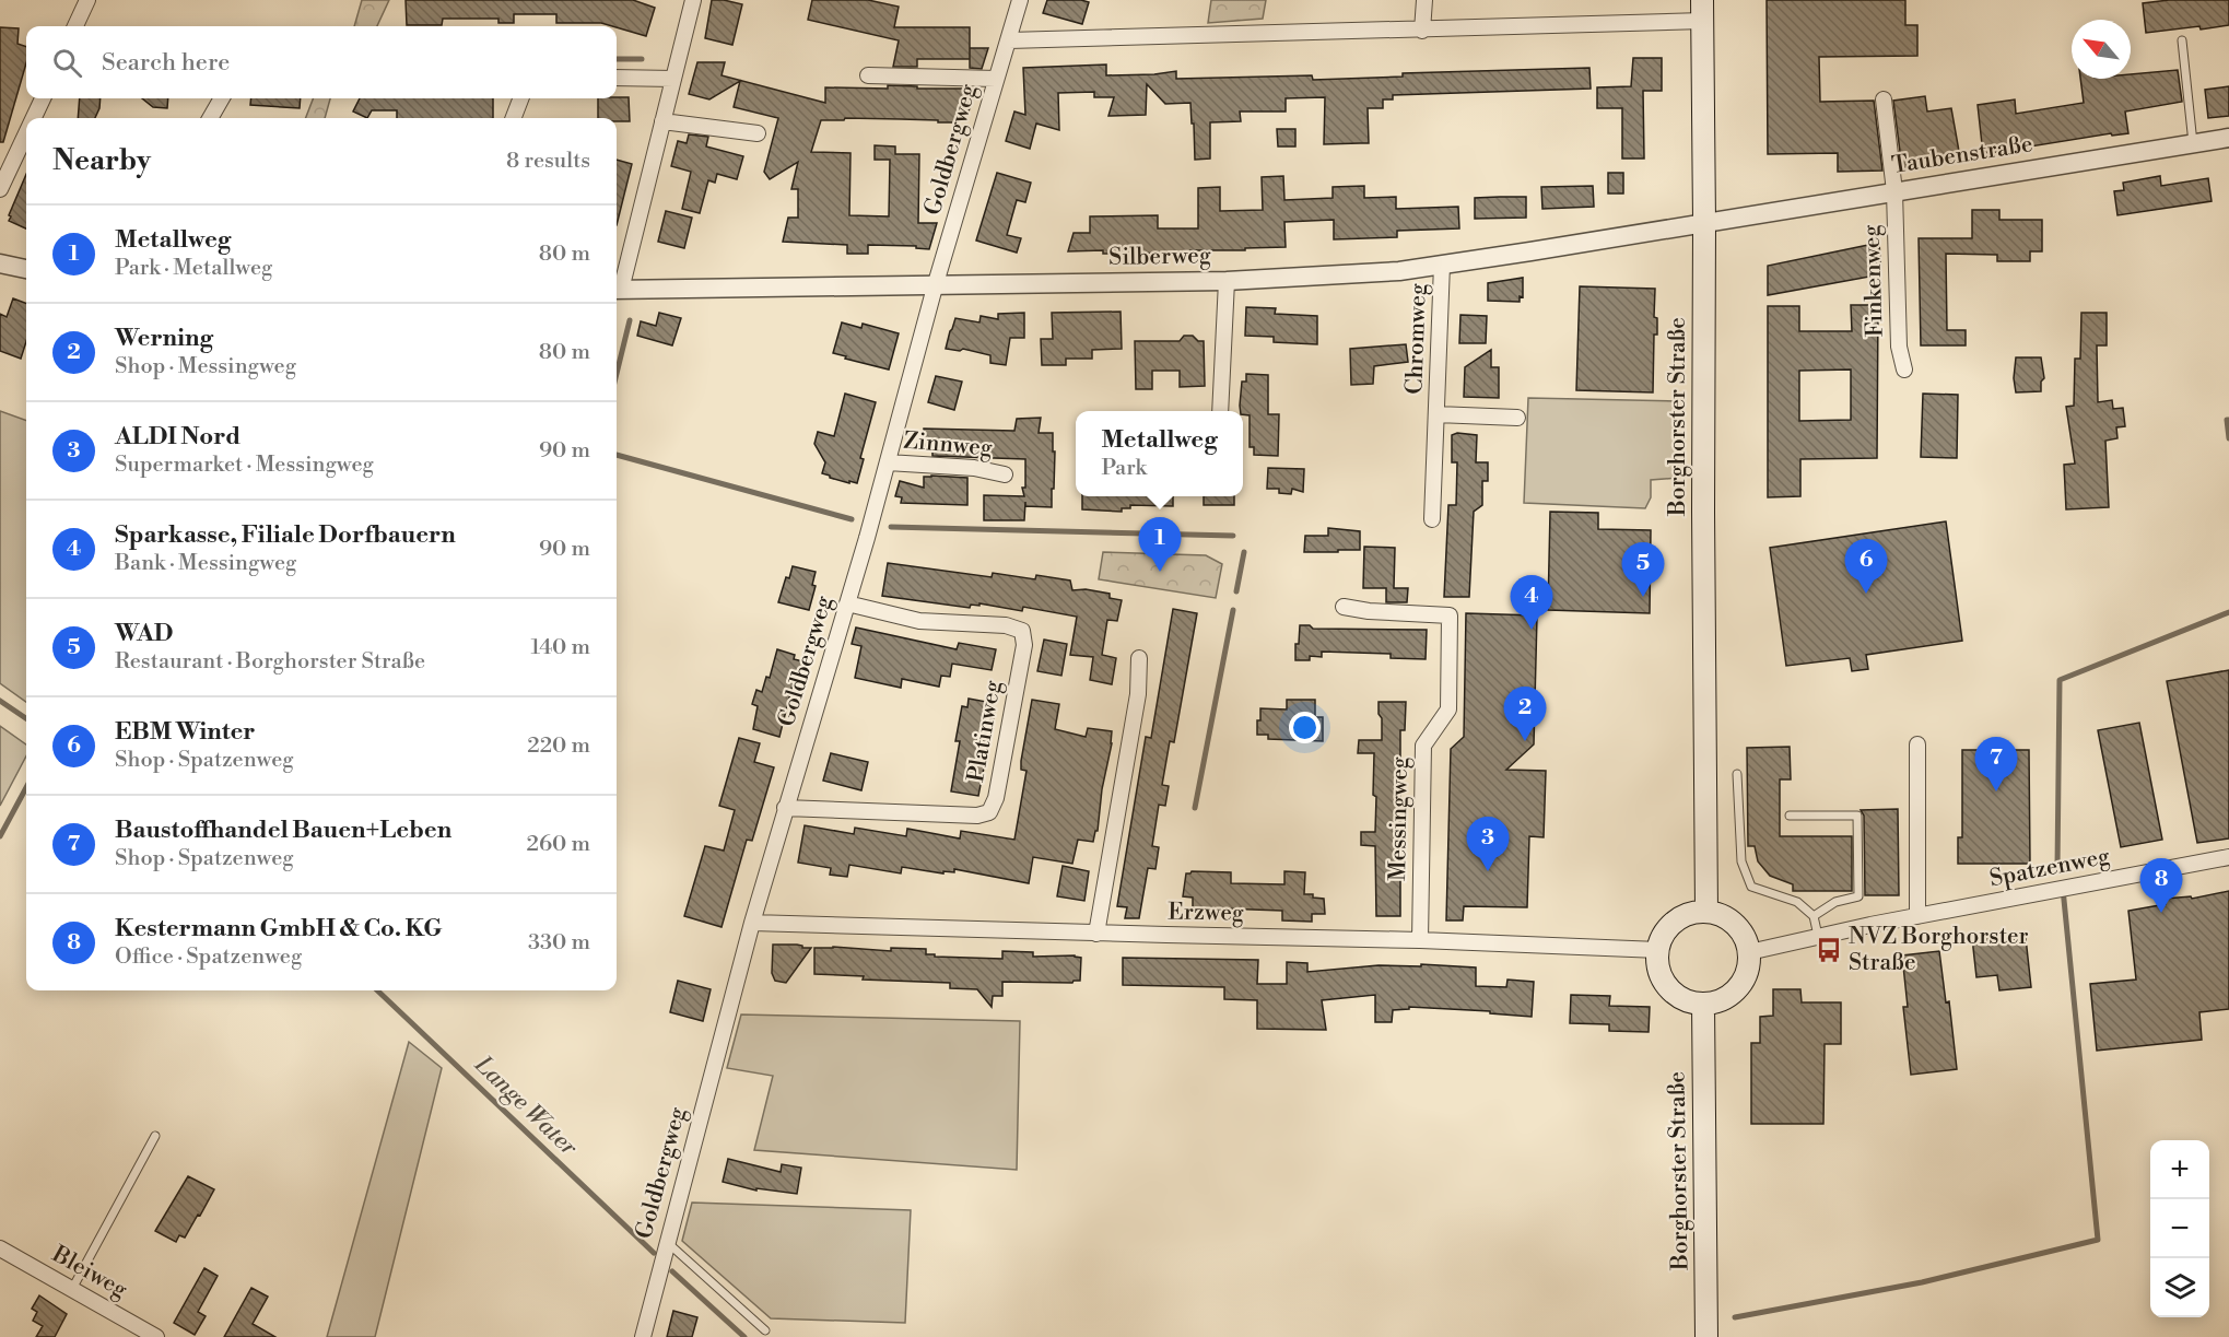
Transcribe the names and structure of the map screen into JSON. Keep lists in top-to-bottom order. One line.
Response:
{"streets":{"main road":["Borghorster Straße"],"street":["Goldbergweg","Taubenstraße","Silberweg","Finkenweg","Chromweg","Zinnweg","Platinweg","Messingweg","Spatzenweg","Erzweg","Bleiweg"]},"crossings":[["Goldbergweg","Silberweg"],["Goldbergweg","Zinnweg"],["Goldbergweg","Platinweg"],["Goldbergweg","Erzweg"],["Taubenstraße","Silberweg"],["Taubenstraße","Finkenweg"],["Taubenstraße","Borghorster Straße"],["Silberweg","Chromweg"],["Silberweg","Borghorster Straße"],["Borghorster Straße","Spatzenweg"],["Borghorster Straße","Erzweg"],["Messingweg","Erzweg"],["Spatzenweg","Erzweg"]],"water":["Lange Water"],"places":{"bus stop":["NVZ Borghorster Straße"]},"north":"top left","page":{"search":"Search here","heading":["Nearby","8 results"],"list":[{"mark":"1","name":"Metallweg","note":"Park · Metallweg","value":"80 m"},{"mark":"2","name":"Werning","note":"Shop · Messingweg","value":"80 m"},{"mark":"3","name":"ALDI Nord","note":"Supermarket · Messingweg","value":"90 m"},{"mark":"4","name":"Sparkasse, Filiale Dorfbauern","note":"Bank · Messingweg","value":"90 m"},{"mark":"5","name":"WAD","note":"Restaurant · Borghorster Straße","value":"140 m"},{"mark":"6","name":"EBM Winter","note":"Shop · Spatzenweg","value":"220 m"},{"mark":"7","name":"Baustoffhandel Bauen+Leben","note":"Shop · Spatzenweg","value":"260 m"},{"mark":"8","name":"Kestermann GmbH & Co. KG","note":"Office · Spatzenweg","value":"330 m"}],"popup":["Metallweg","Park"],"pins":["1","6","5","4","2","7","3","8"],"map_buttons":["+","−"]}}
